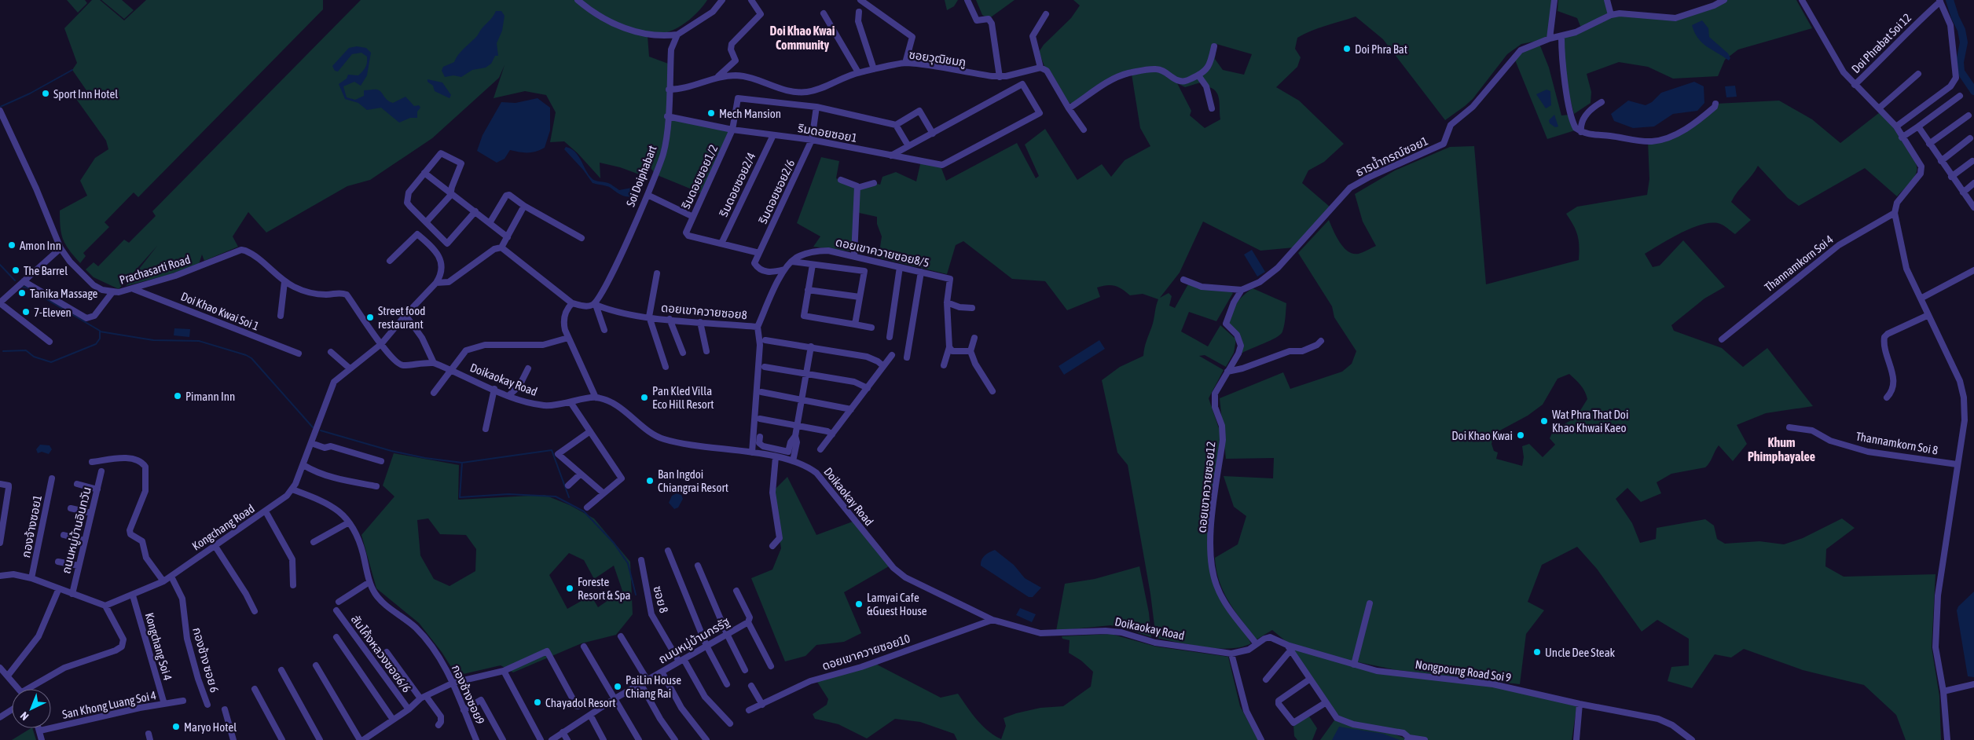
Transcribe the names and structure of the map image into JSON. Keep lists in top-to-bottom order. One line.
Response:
{"streets":{"street":["Doi Phrabat Soi 12","ซอยวุฒิชมภู","ริมดอยซอย1","ธารน้ำกรณ์ซอย1","Soi Doiphabart","ริมดอยซอย1/2","ริมดอยซอย2/4","ริมดอยซอย2/6","ดอยเขาควายซอย8/5","Thannamkorn Soi 4","Prachasarti Road","Doi Khao Kwai Soi 1","ดอยเขาควายซอย8","Doikaokay Road","Thannamkorn Soi 8","ดอยเขาควายซอย12","กองจ้างซอย1","Kongchang Road","ถนนหมู่บ้านอินทวัน","ซอย 8","ถนนหมู่บ้านกรรัฐ","Kongchang Soi 4","ดอยเขาควายซอย10","สันโค้งหลวงซอย6/6","กองช้าง ซอย 6","Nongpoung Road Soi 9","กองช้างซอย9","San Khong Luang Soi 4"]},"crossings":[["ซอยวุฒิชมภู","Soi Doiphabart"],["ริมดอยซอย1","Soi Doiphabart"],["ริมดอยซอย1","ริมดอยซอย1/2"],["ริมดอยซอย1","ริมดอยซอย2/4"],["ริมดอยซอย1","ริมดอยซอย2/6"],["Soi Doiphabart","ดอยเขาควายซอย8"],["ริมดอยซอย1/2","ริมดอยซอย2/4"],["ริมดอยซอย1/2","ริมดอยซอย2/6"],["ดอยเขาควายซอย8/5","ดอยเขาควายซอย8"],["Prachasarti Road","Doi Khao Kwai Soi 1"],["Prachasarti Road","Doikaokay Road"],["Prachasarti Road","Kongchang Road"],["ดอยเขาควายซอย8","Doikaokay Road"],["Doikaokay Road","Kongchang Road"],["Doikaokay Road","ดอยเขาควายซอย10"],["Doikaokay Road","Nongpoung Road Soi 9"],["ดอยเขาควายซอย12","Nongpoung Road Soi 9"],["Kongchang Road","Kongchang Soi 4"],["Kongchang Road","กองช้าง ซอย 6"],["Kongchang Road","กองช้างซอย9"],["ซอย 8","ถนนหมู่บ้านกรรัฐ"],["Kongchang Soi 4","San Khong Luang Soi 4"]],"districts":["Doi Khao Kwai Community","Khum Phimphayalee"],"places":["Doi Phra Bat","Sport Inn Hotel","Mech Mansion","Amon Inn","The Barrel","Tanika Massage","7-Eleven","Street food restaurant","Pimann Inn","Pan Kled Villa Eco Hill Resort","Wat Phra That Doi Khao Khwai Kaeo","Doi Khao Kwai","Ban Ingdoi Chiangrai Resort","Foreste Resort & Spa","Lamyai Cafe &Guest House","Uncle Dee Steak","PaiLin House Chiang Rai","Chayadol Resort","Maryo Hotel"],"north":"bottom left"}
